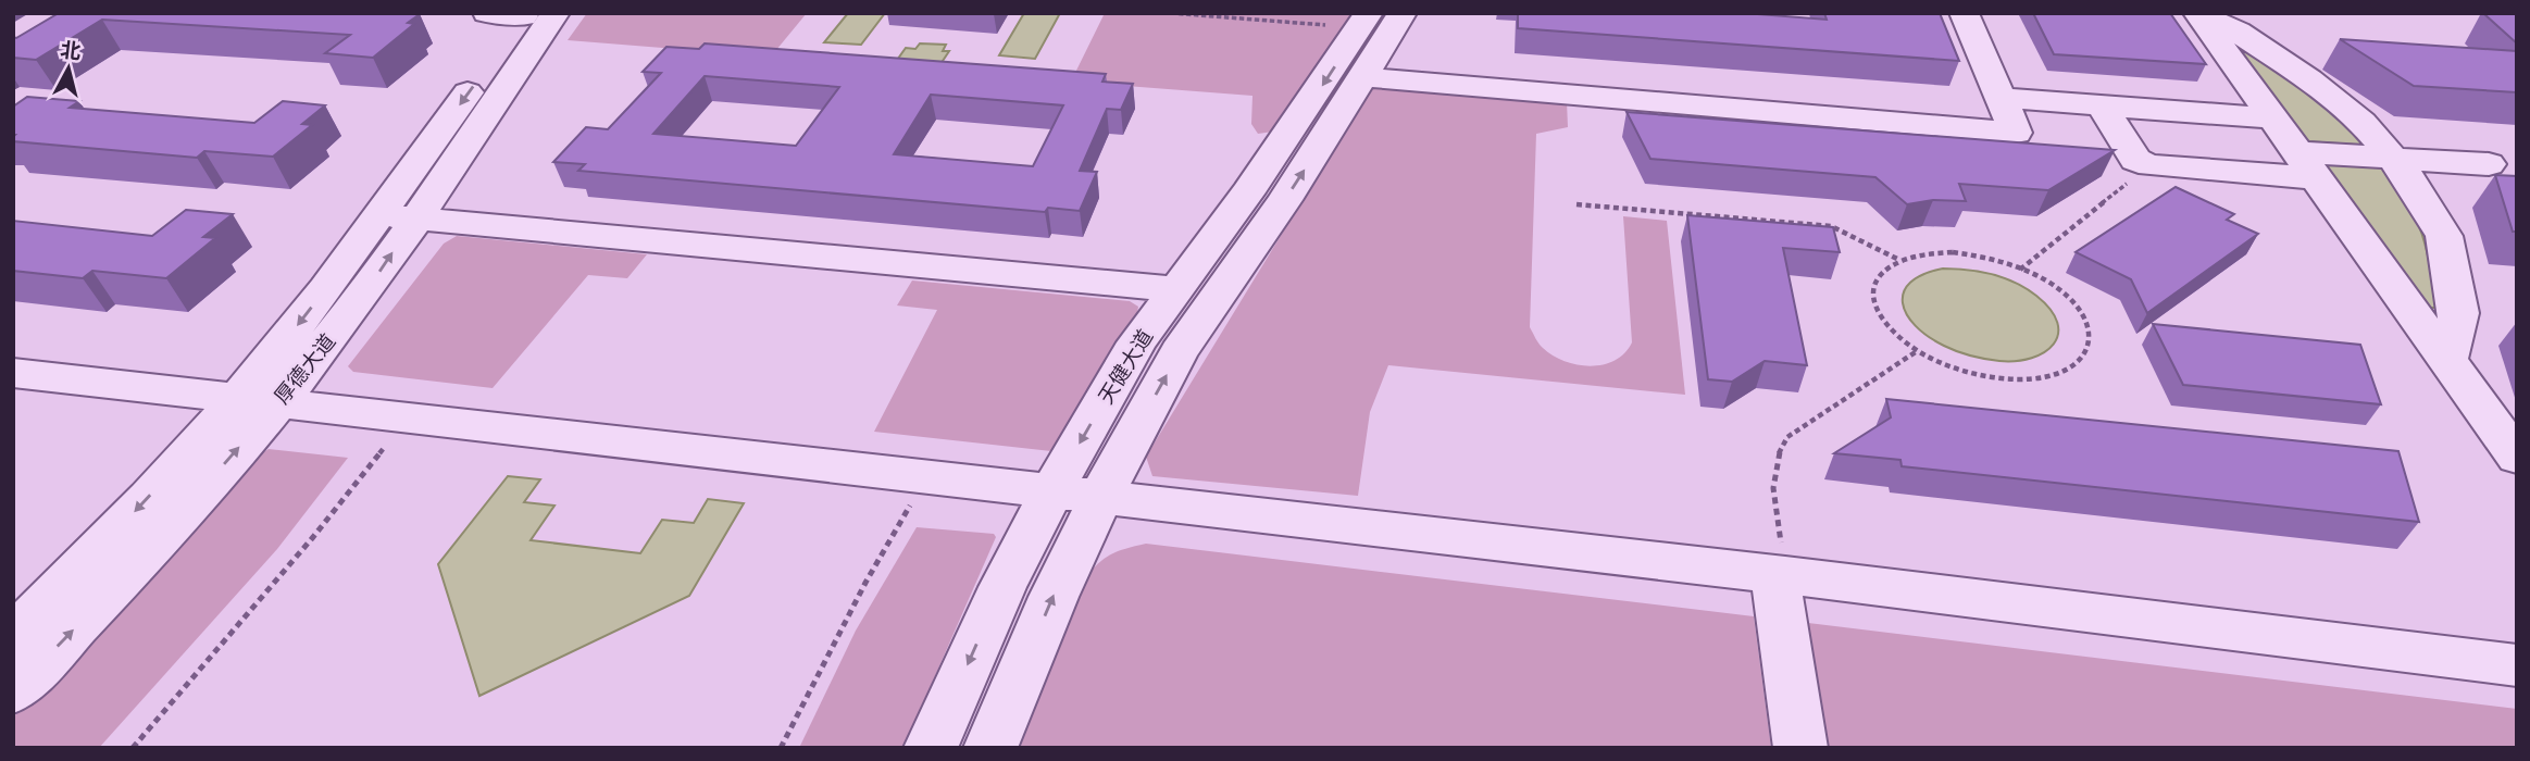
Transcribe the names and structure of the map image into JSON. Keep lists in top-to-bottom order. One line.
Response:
{"streets":{"lane":["天健大道","厚德大道"]},"north":"top"}
